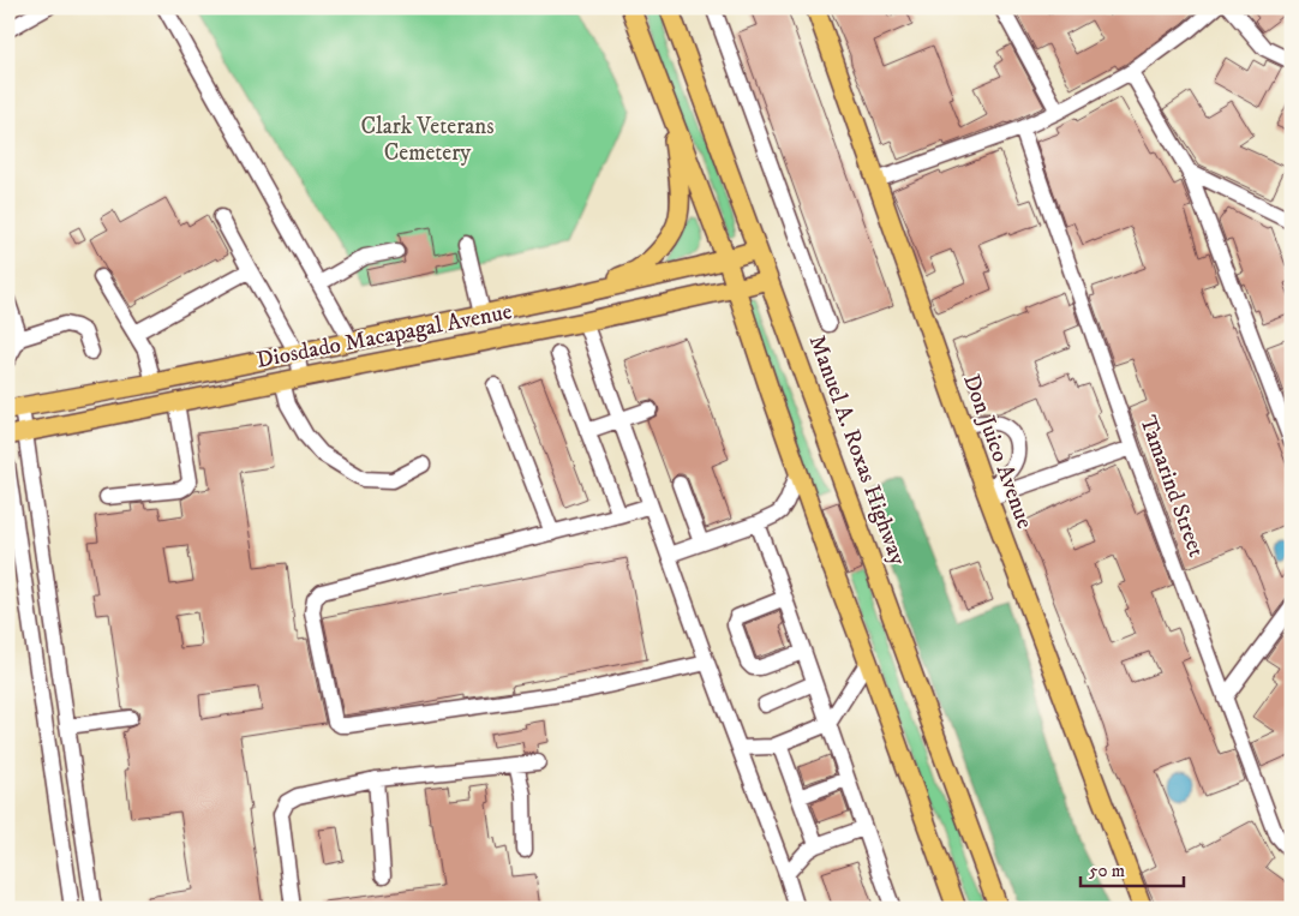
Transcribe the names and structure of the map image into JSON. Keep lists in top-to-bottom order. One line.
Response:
{"streets":{"main road":["Diosdado Macapagal Avenue","Manuel A. Roxas Highway","Don Juico Avenue"],"street":["Tamarind Street"]},"crossings":[["Diosdado Macapagal Avenue","Manuel A. Roxas Highway"]],"parks":["Clark Veterans Cemetery"],"scale_bar":"50 m"}
